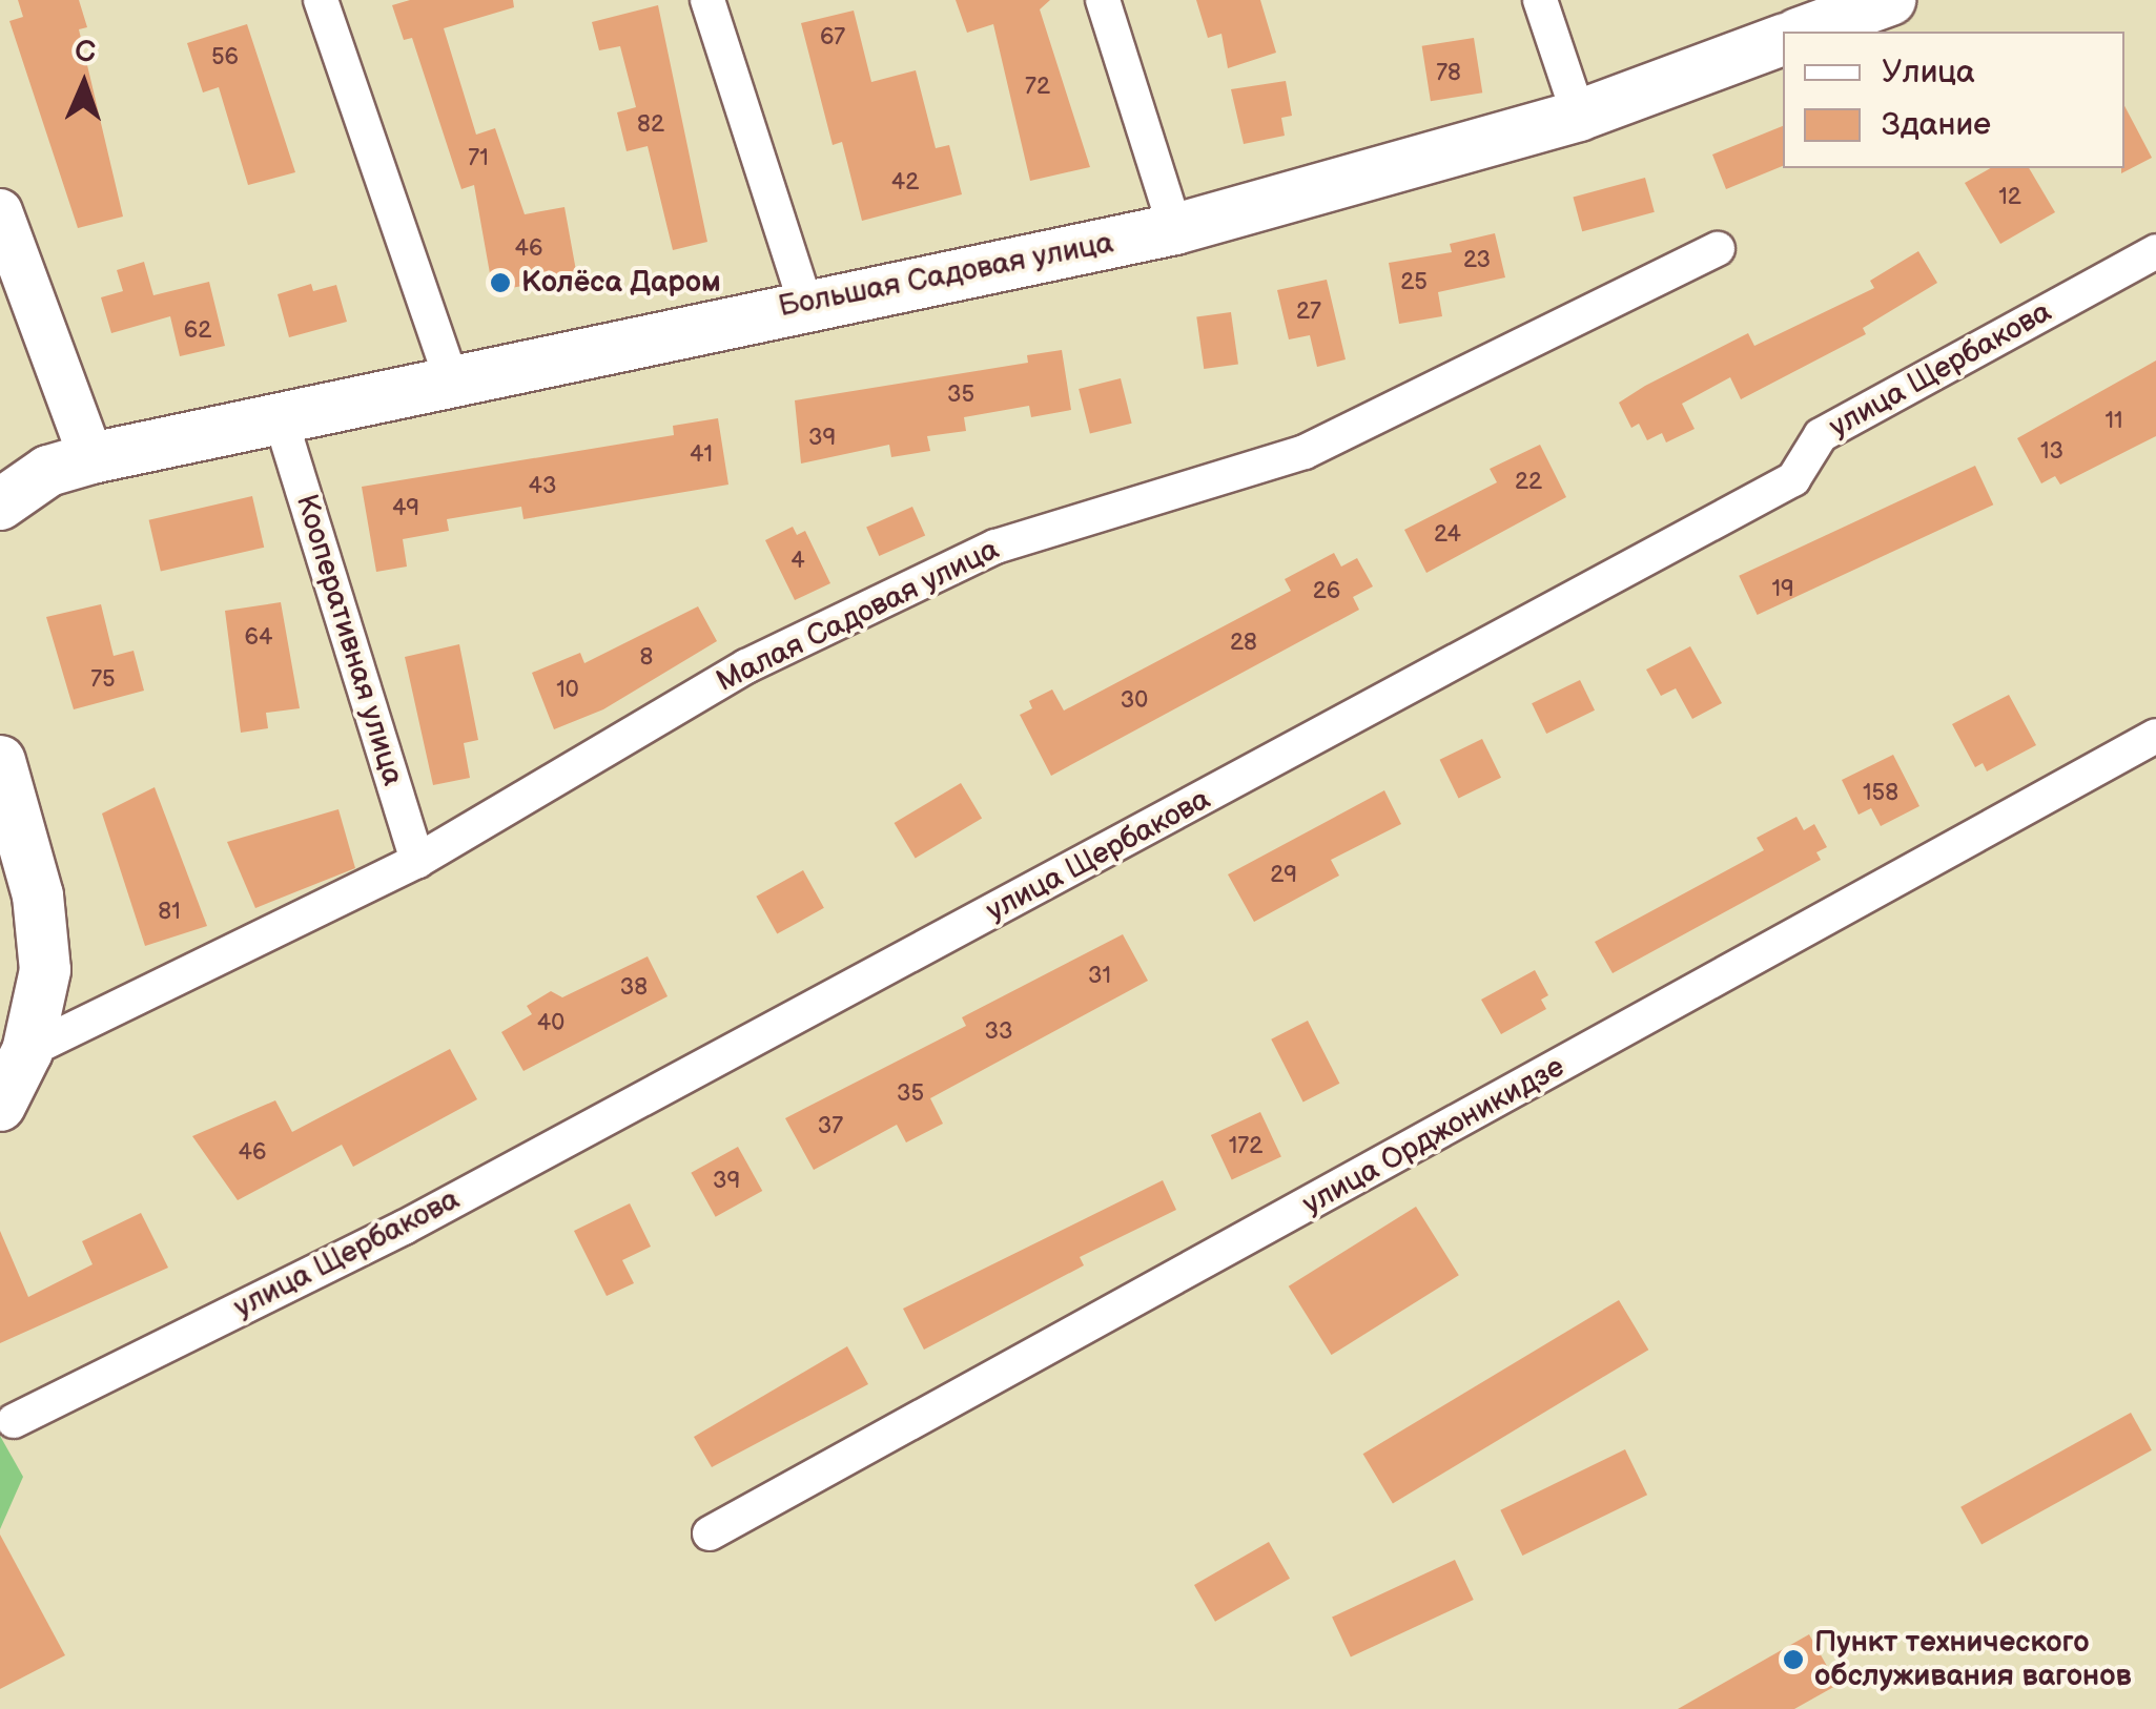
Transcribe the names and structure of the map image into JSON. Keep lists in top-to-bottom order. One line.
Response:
{"streets":{"main road":["Большая Садовая улица"],"street":["улица Щербакова","Малая Садовая улица","Кооперативная улица","улица Орджоникидзе"]},"crossings":[["Большая Садовая улица","Кооперативная улица"],["Малая Садовая улица","Кооперативная улица"]],"places":["Колёса Даром","Пункт технического обслуживания вагонов"],"house_numbers":["67","56","78","72","82","71","42","12","46","23","25","27","62","35","11","39","13","41","22","43","49","24","4","19","26","64","28","8","75","10","30","158","29","81","31","38","40","33","35","37","172","46","39"],"legend":["Улица","Здание"],"north":"top"}
